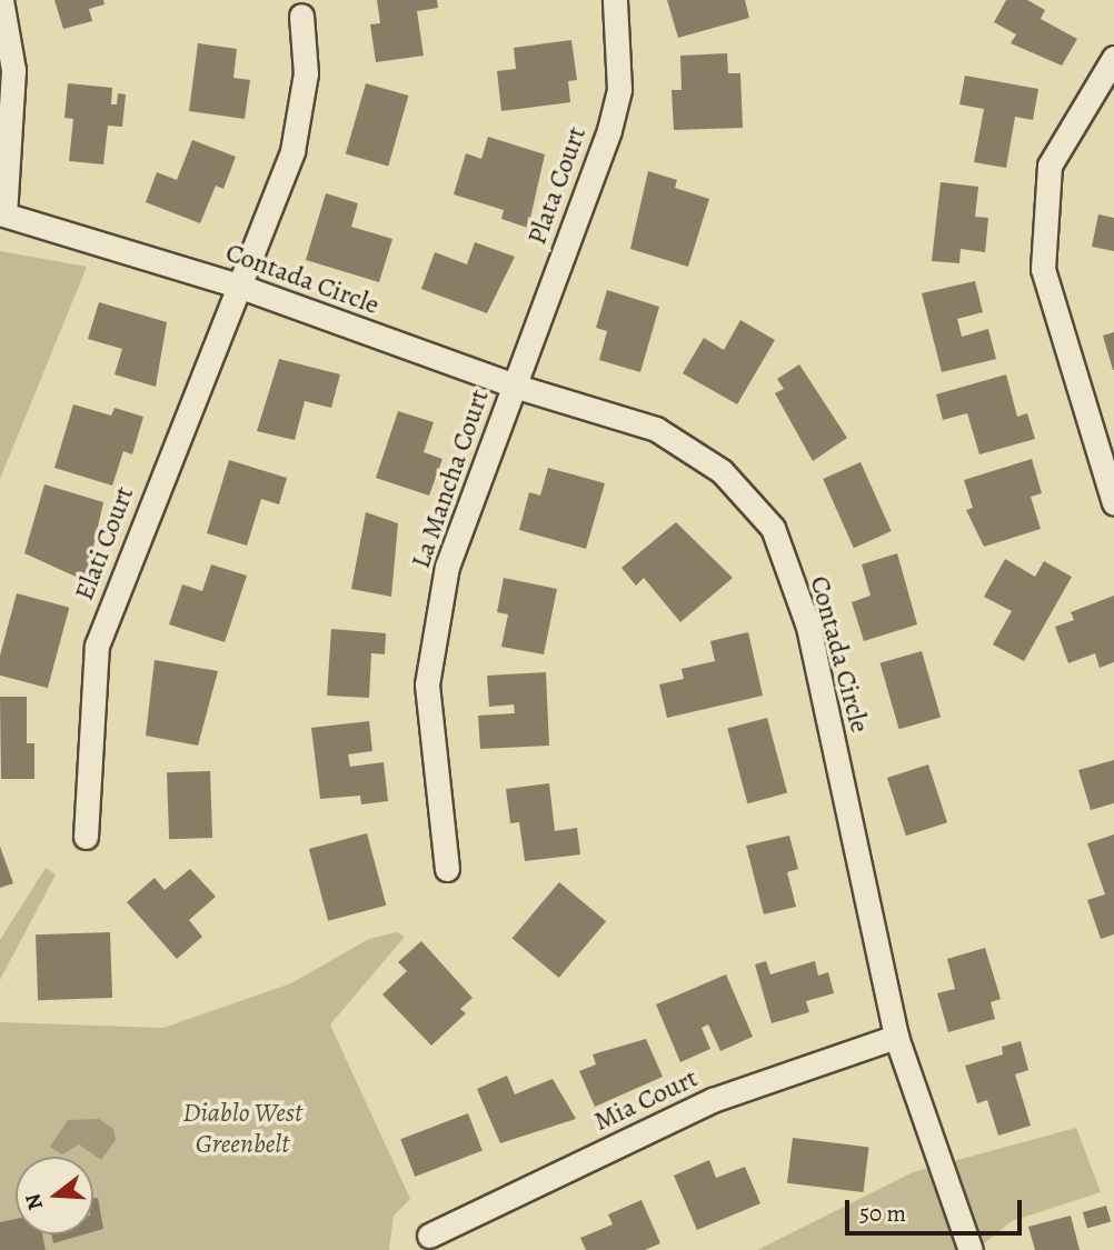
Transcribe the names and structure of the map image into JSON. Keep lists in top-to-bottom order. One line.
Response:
{"streets":{"street":["Plata Court","Contada Circle","La Mancha Court","Elati Court","Mia Court"]},"crossings":[["Plata Court","Contada Circle"],["Plata Court","La Mancha Court"],["Contada Circle","La Mancha Court"],["Contada Circle","Elati Court"],["Contada Circle","Mia Court"]],"parks":["Diablo West Greenbelt"],"scale_bar":"50 m","north":"left"}
